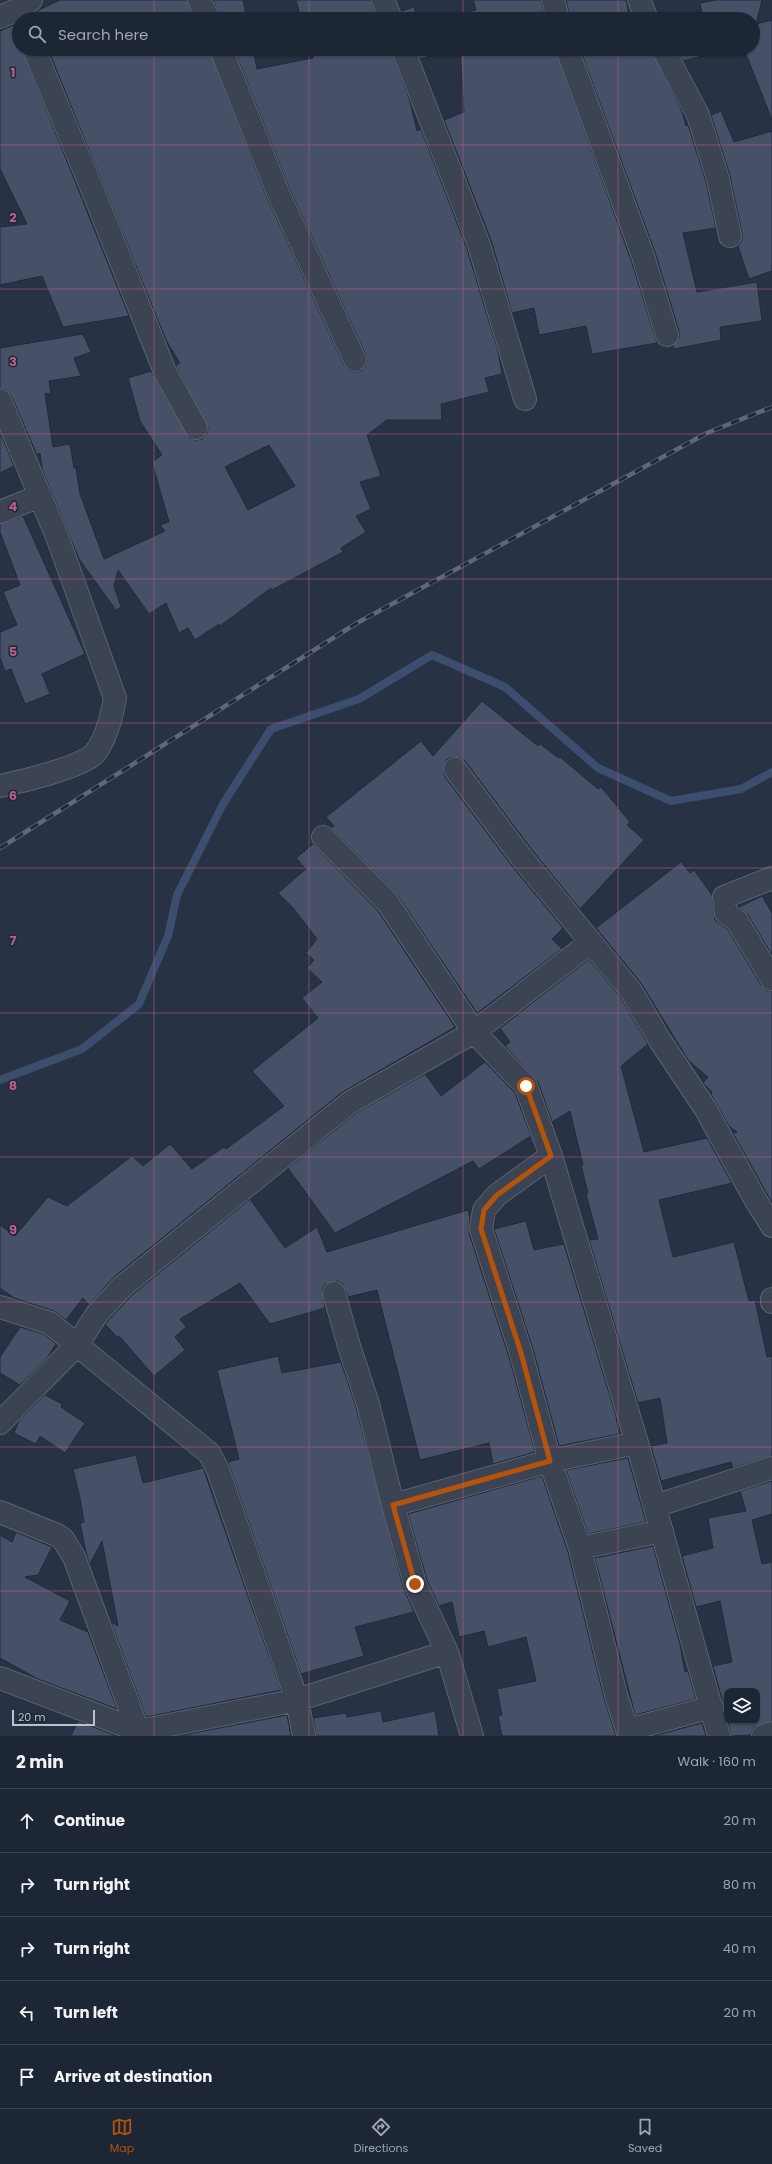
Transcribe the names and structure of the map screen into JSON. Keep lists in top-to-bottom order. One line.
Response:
{"scale_bar":"20 m","page":{"search":"Search here","scale":"20 m","heading":["2 min","Walk · 160 m"],"list":[["Continue","20 m"],["Turn right","80 m"],["Turn right","40 m"],["Turn left","20 m"],"Arrive at destination"],"nav":["Map","Directions","Saved"]},"grid":{"rows":["1","2","3","4","5","6","7","8","9"]}}
